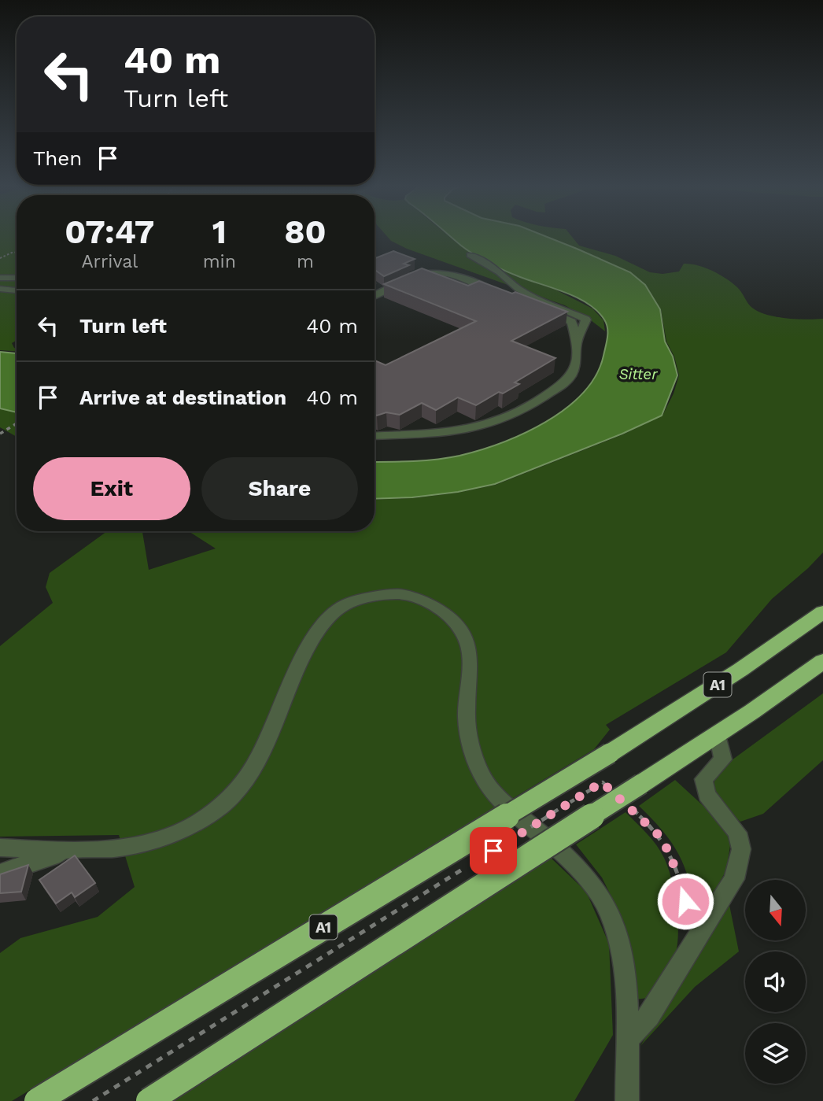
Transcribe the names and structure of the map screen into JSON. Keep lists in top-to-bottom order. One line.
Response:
{"streets":{"highway":["A1"]},"water":["Sitter"],"north":"bottom","page":{"turn":["40 m","Turn left"],"then":"Then","eta":["07:47","Arrival","1","min","80","m"],"list":[{"name":"Turn left","value":"40 m"},{"name":"Arrive at destination","value":"40 m"}],"buttons":["Exit","Share"]}}
